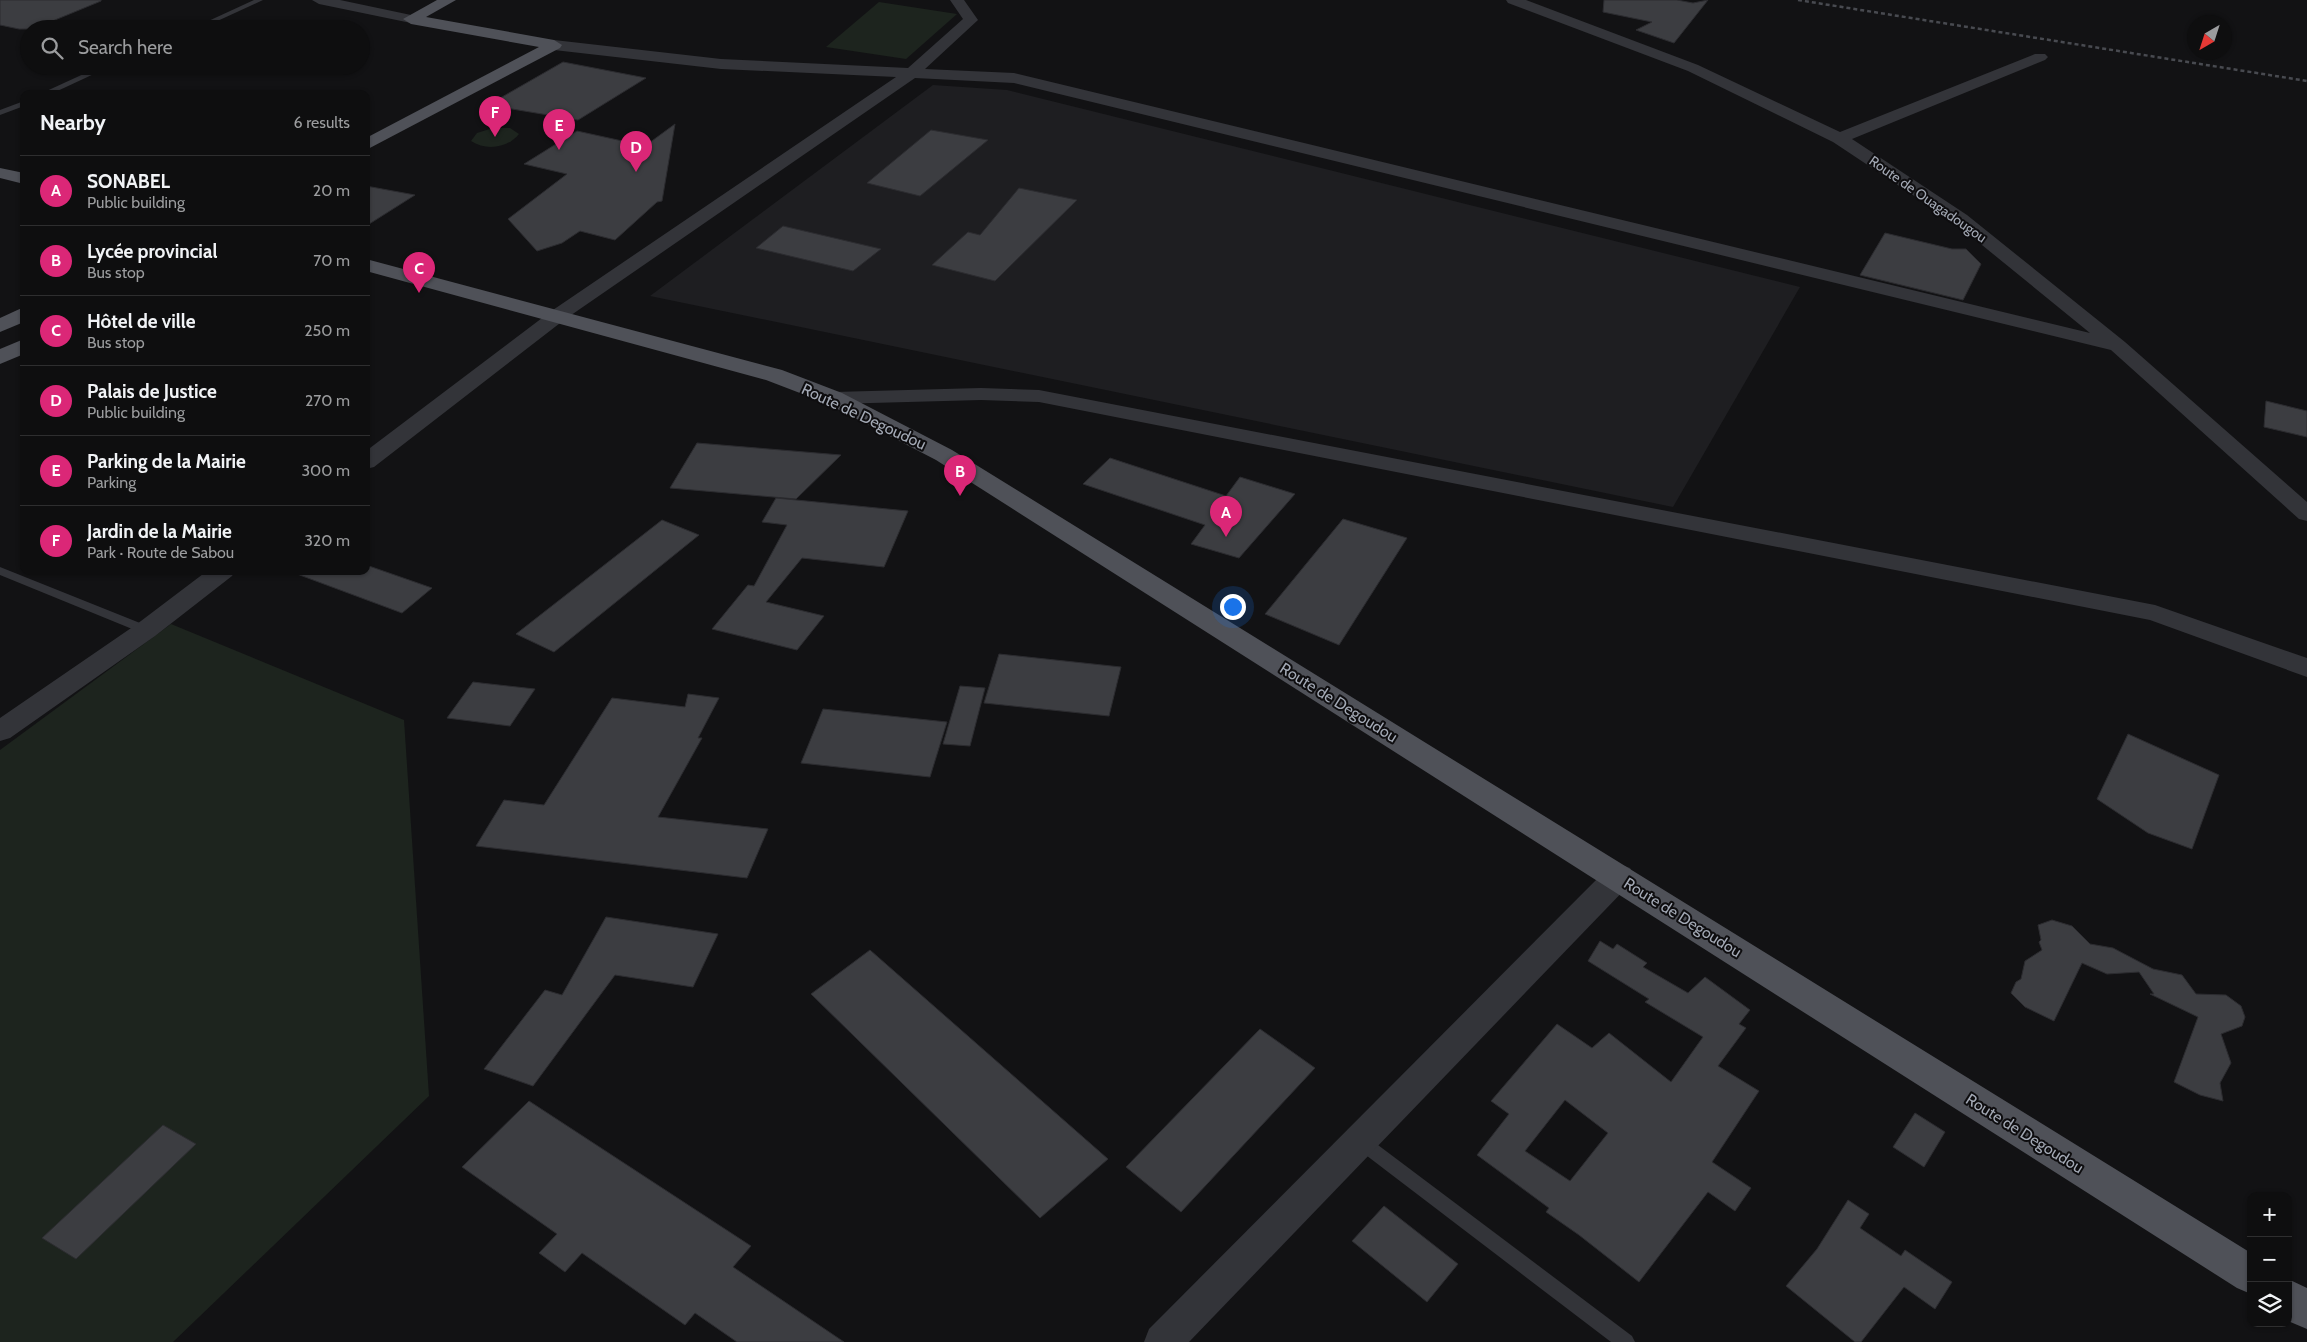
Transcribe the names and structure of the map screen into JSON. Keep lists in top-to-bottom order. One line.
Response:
{"streets":{"main road":["Route de Degoudou"],"street":["Route de Ouagadougou"]},"north":"bottom left","page":{"search":"Search here","heading":["Nearby","6 results"],"pins":["F","E","D","C","B","A"],"list":[{"mark":"A","name":"SONABEL","note":"Public building","value":"20 m"},{"mark":"B","name":"Lycée provincial","note":"Bus stop","value":"70 m"},{"mark":"C","name":"Hôtel de ville","note":"Bus stop","value":"250 m"},{"mark":"D","name":"Palais de Justice","note":"Public building","value":"270 m"},{"mark":"E","name":"Parking de la Mairie","note":"Parking","value":"300 m"},{"mark":"F","name":"Jardin de la Mairie","note":"Park · Route de Sabou","value":"320 m"}],"map_buttons":["+","−"]}}
